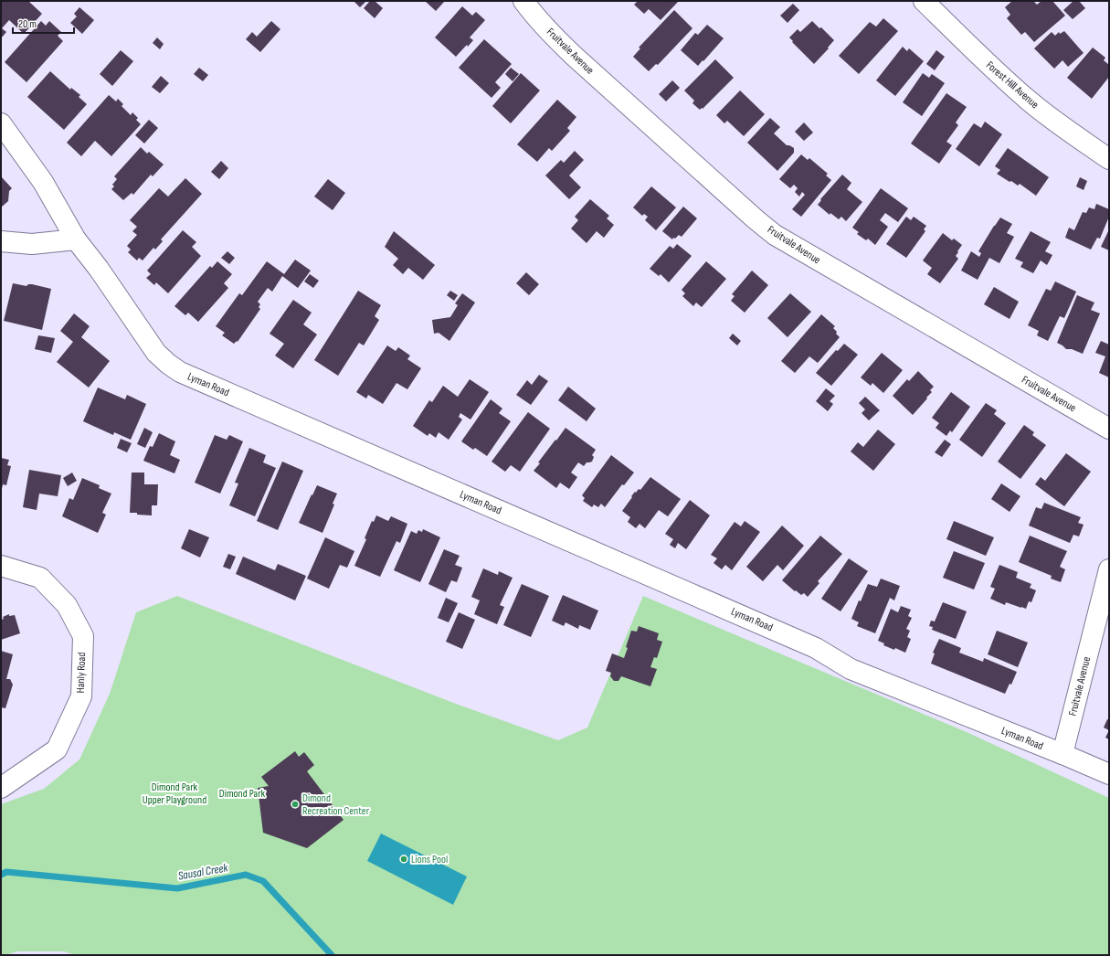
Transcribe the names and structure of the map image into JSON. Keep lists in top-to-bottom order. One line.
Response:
{"streets":{"street":["Fruitvale Avenue","Forest Hill Avenue","Lyman Road","Hanly Road"]},"crossings":[["Fruitvale Avenue","Lyman Road"]],"water":["Sausal Creek"],"parks":["Dimond Park Upper Playground","Dimond Park"],"places":["Dimond Recreation Center","Lions Pool"],"scale_bar":"20 m"}
